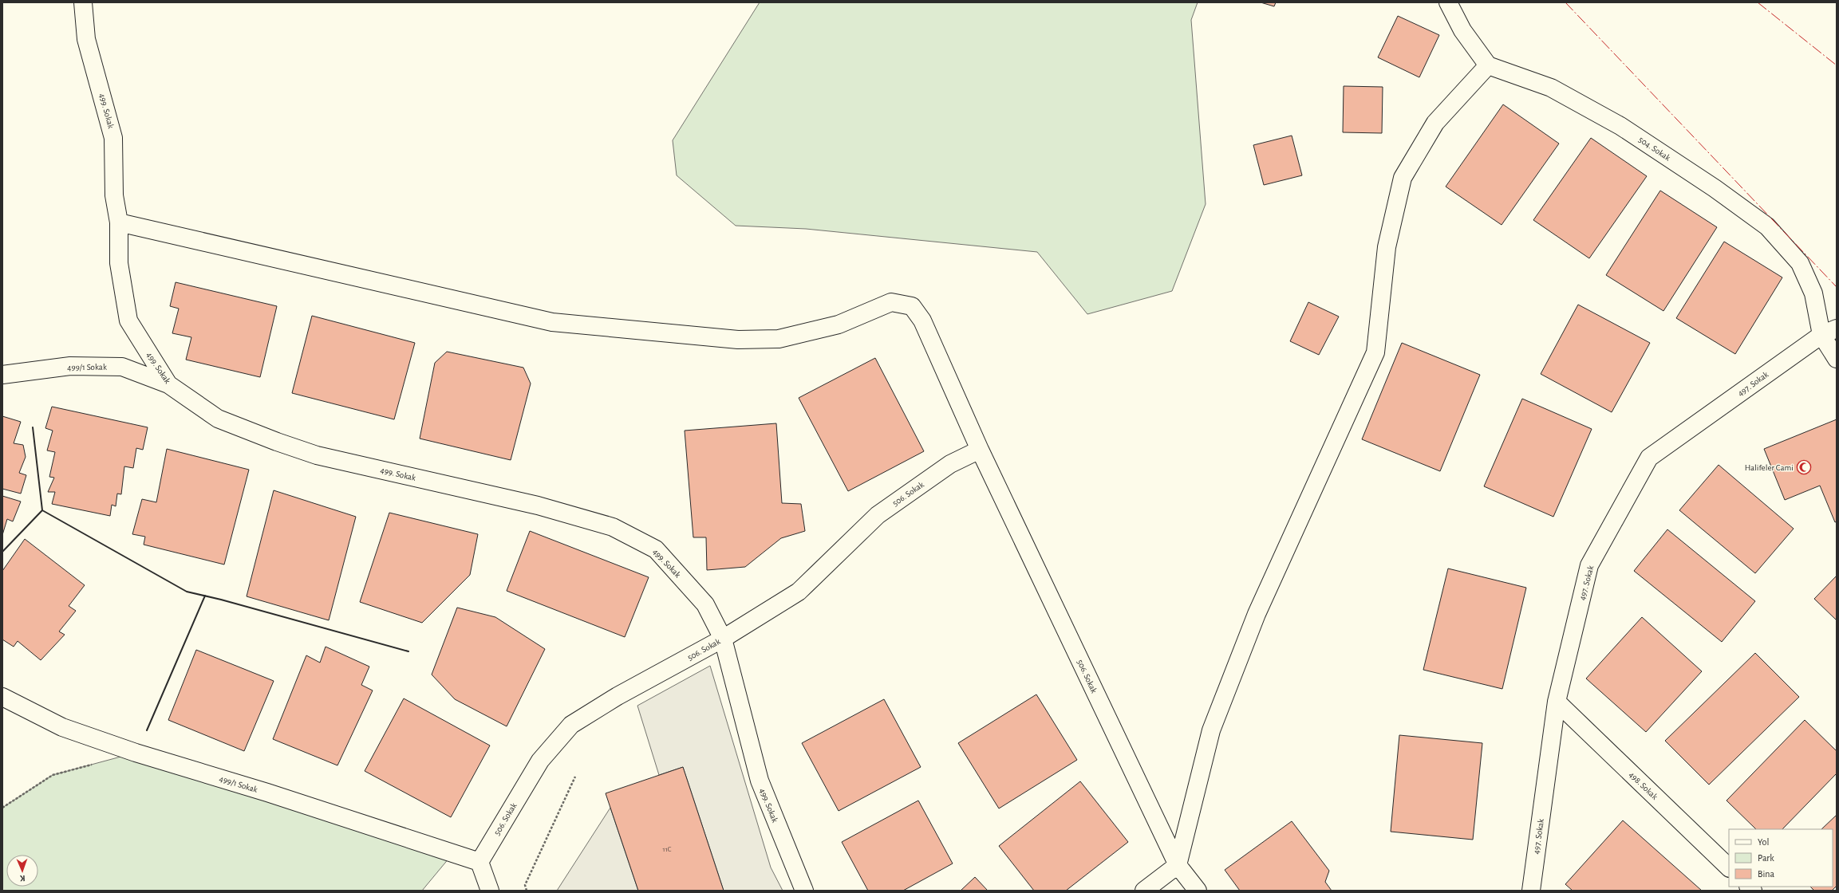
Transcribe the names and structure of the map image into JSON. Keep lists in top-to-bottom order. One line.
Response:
{"streets":{"street":["499. Sokak","504. Sokak","499/1 Sokak","497. Sokak","506. Sokak","498. Sokak"]},"crossings":[["499. Sokak","499/1 Sokak"],["499. Sokak","506. Sokak"],["504. Sokak","497. Sokak"],["499/1 Sokak","506. Sokak"],["497. Sokak","498. Sokak"]],"places":{"mosque":["Halifeler Cami"]},"house_numbers":["11C"],"legend":["Yol","Park","Bina"],"north":"bottom"}
